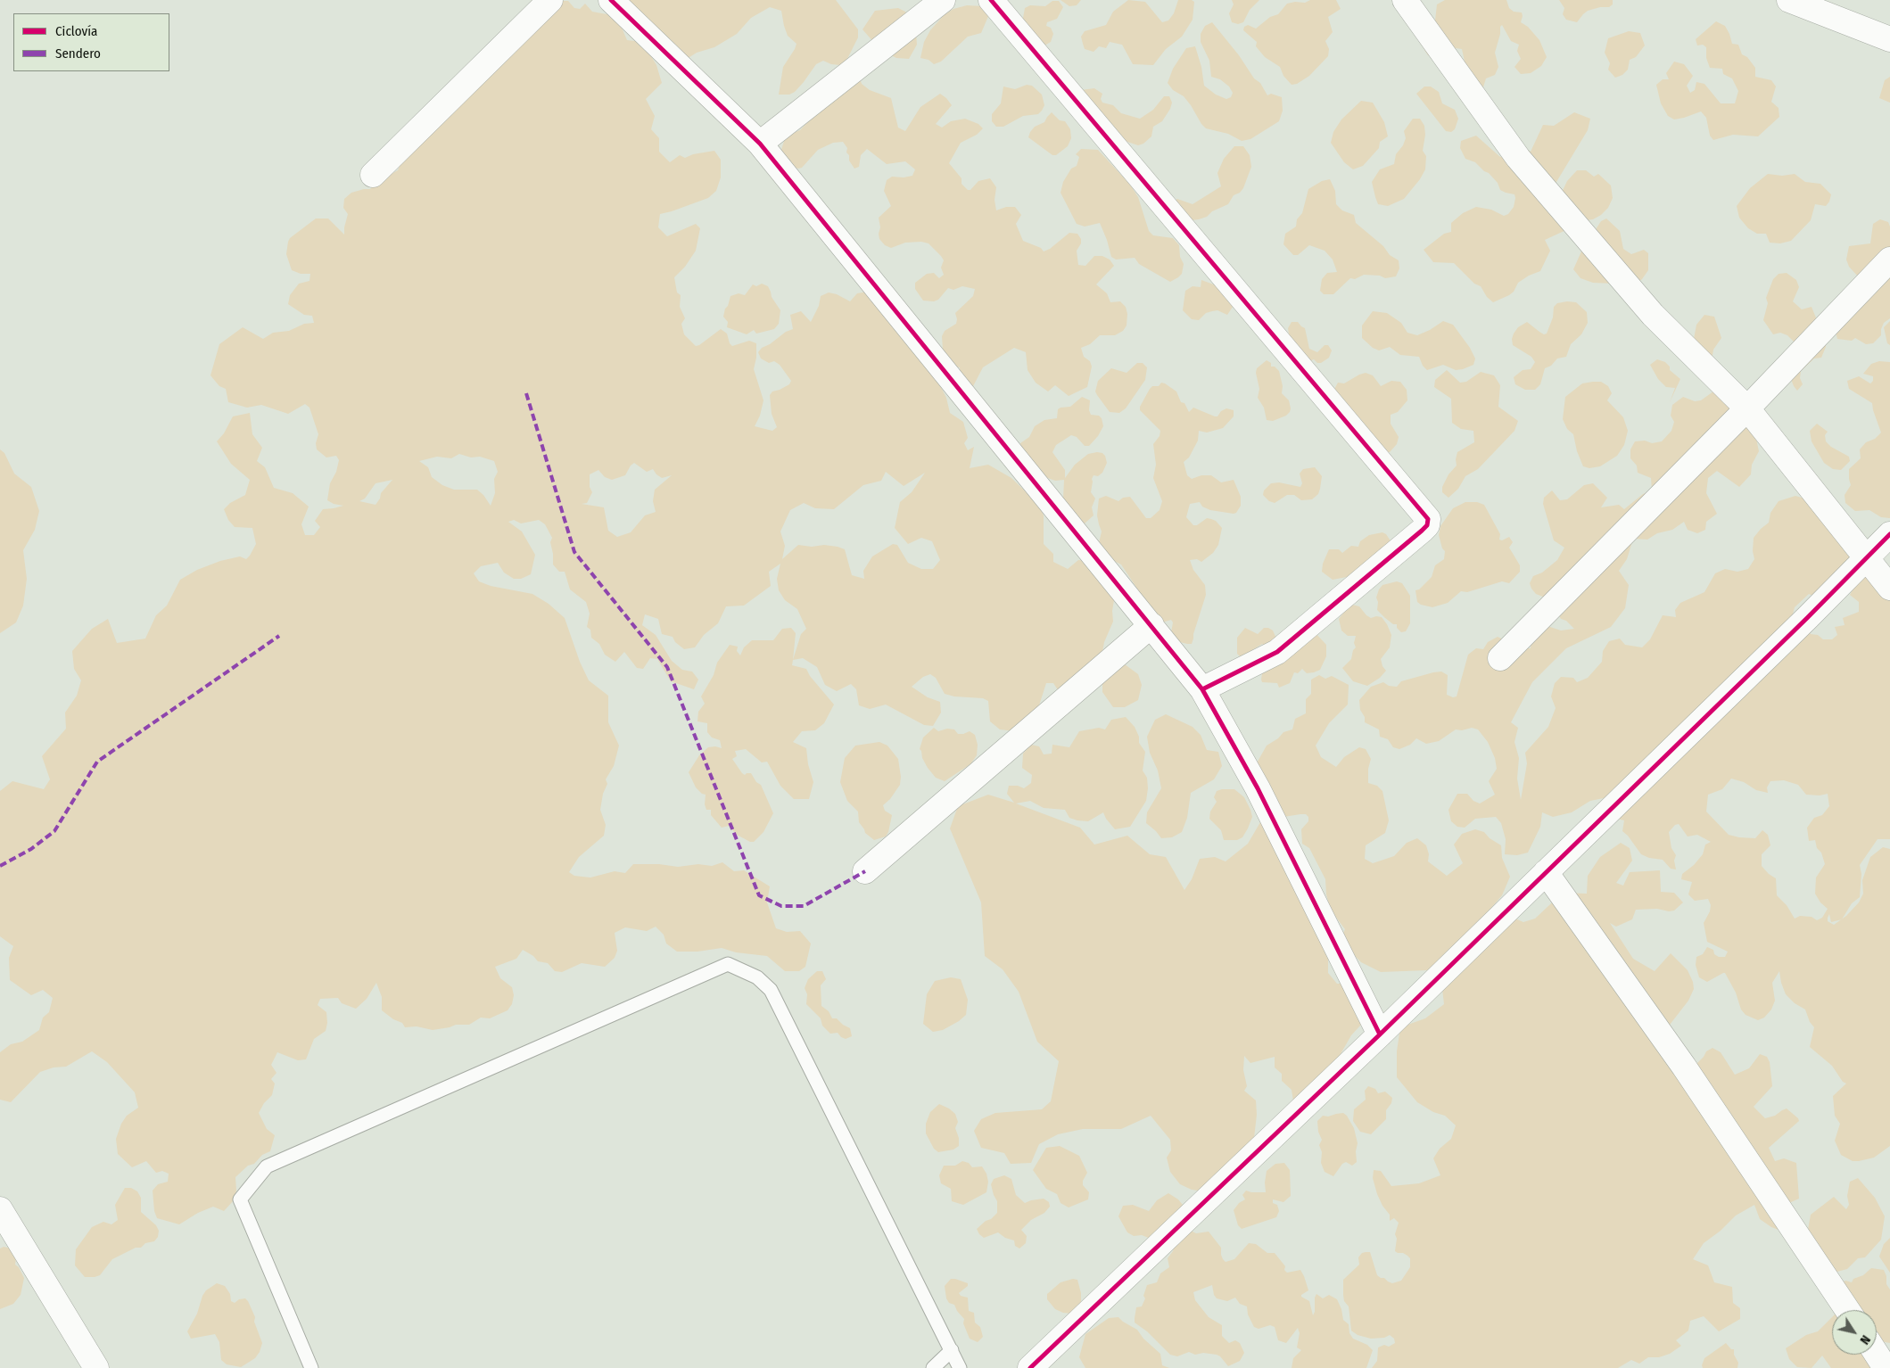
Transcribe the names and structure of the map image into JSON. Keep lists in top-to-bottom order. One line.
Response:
{"legend":["Ciclovía","Sendero"],"north":"bottom right"}
